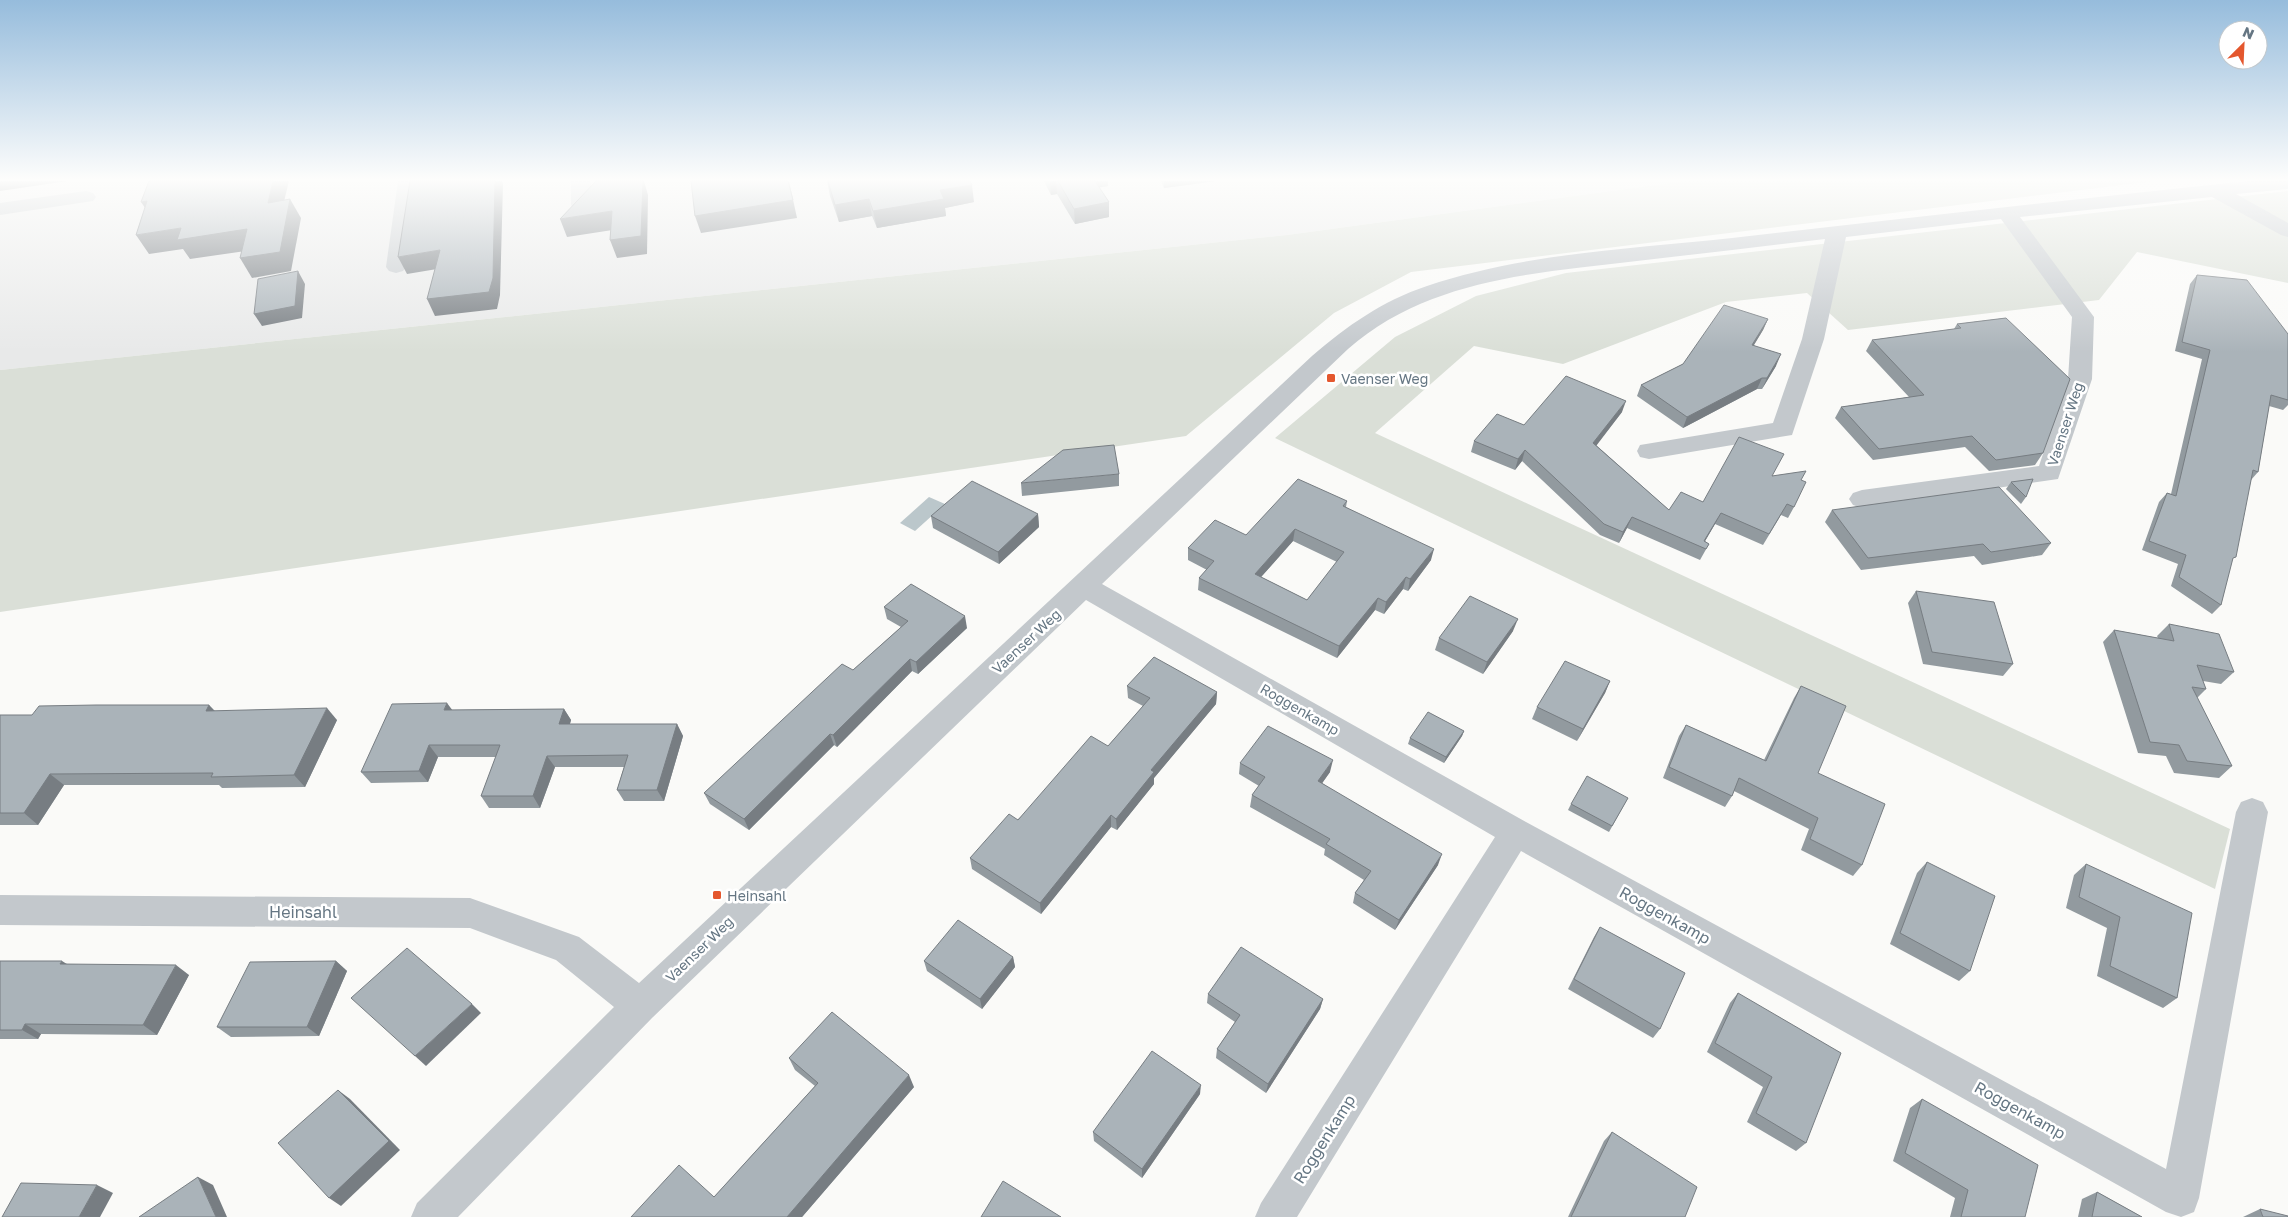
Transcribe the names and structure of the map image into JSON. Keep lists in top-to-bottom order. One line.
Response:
{"streets":{"street":["Vaenser Weg","Roggenkamp","Heinsahl"]},"crossings":[["Vaenser Weg","Roggenkamp"],["Vaenser Weg","Heinsahl"]],"places":{"transit":["Vaenser Weg","Heinsahl"]},"north":"top right"}
